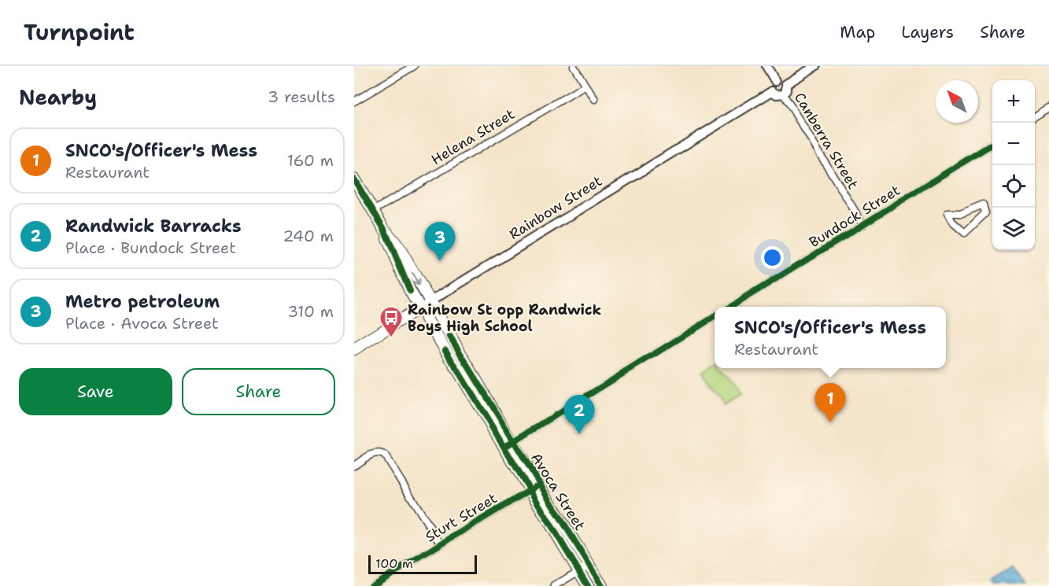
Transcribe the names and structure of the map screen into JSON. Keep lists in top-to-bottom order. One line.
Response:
{"streets":{"main road":["Rainbow Street","Avoca Street"],"street":["Helena Street","Canberra Street","Bundock Street","Sturt Street"]},"crossings":[["Helena Street","Avoca Street"],["Canberra Street","Rainbow Street"],["Canberra Street","Bundock Street"],["Rainbow Street","Avoca Street"],["Avoca Street","Sturt Street"]],"places":{"bus stop":["Rainbow St opp Randwick Boys High School"]},"scale_bar":"100 m","north":"top left","page":{"header":"Turnpoint","nav":["Map","Layers","Share"],"heading":["Nearby","3 results"],"map_buttons":["+","−"],"list":[{"mark":"1","name":"SNCO's/Officer's Mess","note":"Restaurant","value":"160 m"},{"mark":"2","name":"Randwick Barracks","note":"Place · Bundock Street","value":"240 m"},{"mark":"3","name":"Metro petroleum","note":"Place · Avoca Street","value":"310 m"}],"pins":["3","1","2"],"popup":["SNCO's/Officer's Mess","Restaurant"],"buttons":["Save","Share"],"scale":"100 m"}}
